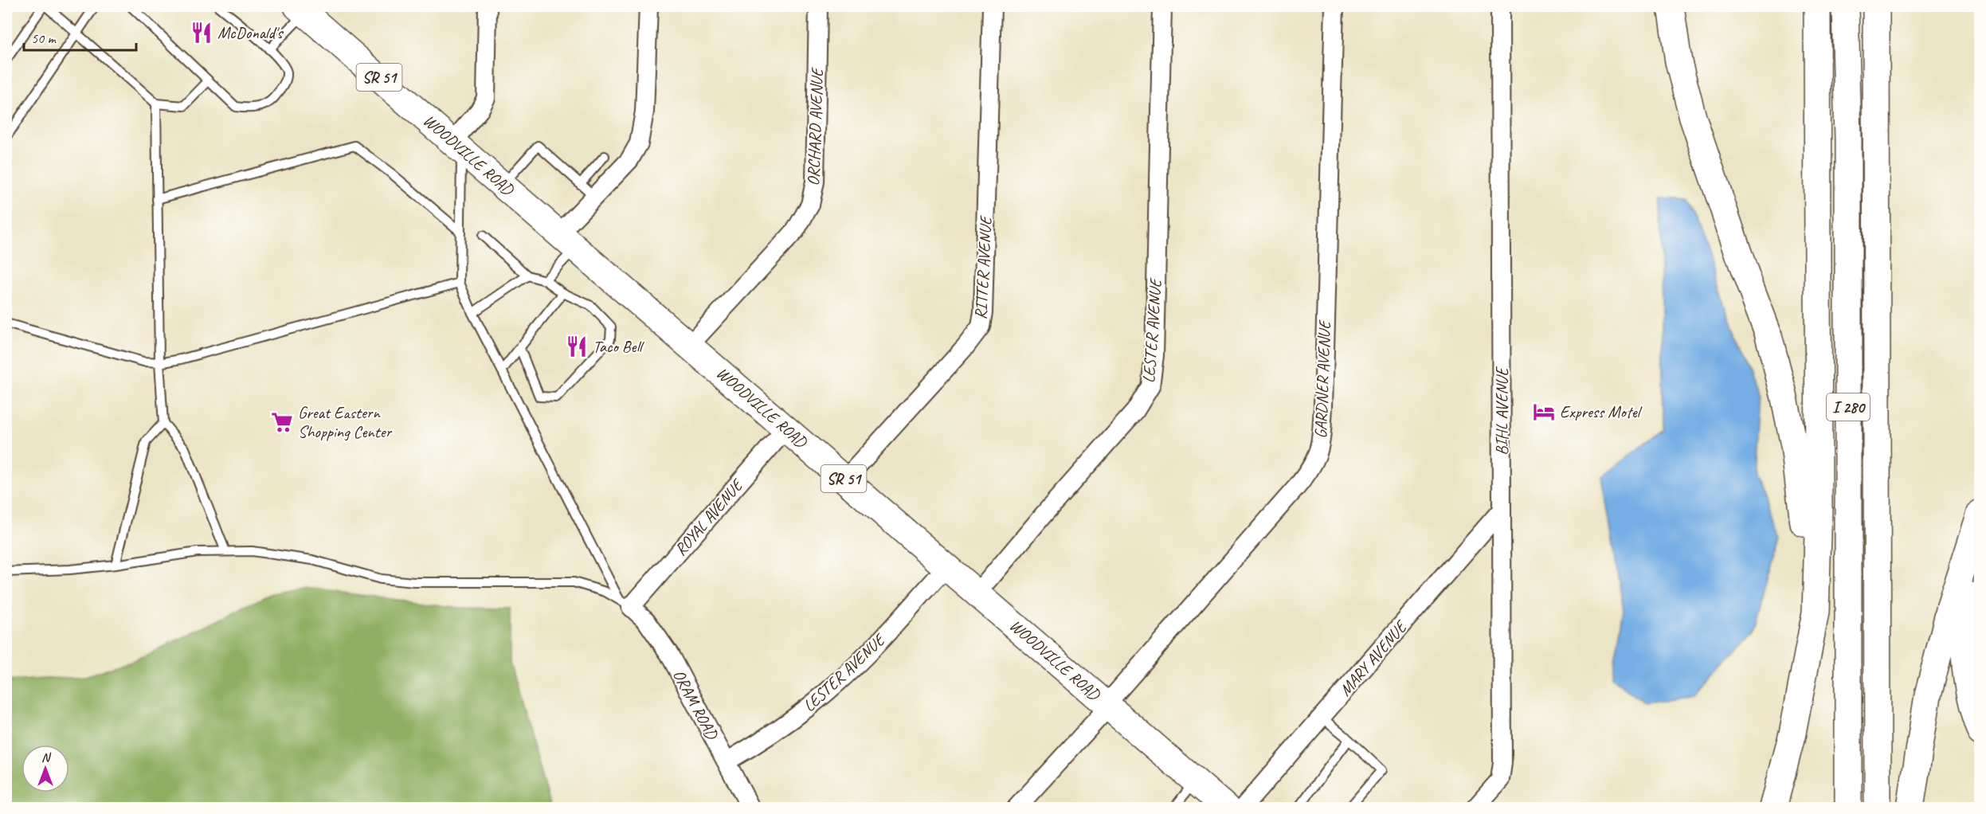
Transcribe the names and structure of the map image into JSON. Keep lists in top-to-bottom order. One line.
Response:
{"streets":{"main road":["SR 51","WOODVILLE ROAD","I 280"],"street":["ORCHARD AVENUE","RITTER AVENUE","LESTER AVENUE","GARDNER AVENUE","BIHL AVENUE","ROYAL AVENUE","MARY AVENUE","ORAM ROAD"]},"crossings":[["ORCHARD AVENUE","WOODVILLE ROAD"],["WOODVILLE ROAD","RITTER AVENUE"],["WOODVILLE ROAD","LESTER AVENUE"],["WOODVILLE ROAD","GARDNER AVENUE"],["WOODVILLE ROAD","ROYAL AVENUE"],["LESTER AVENUE","ORAM ROAD"],["BIHL AVENUE","MARY AVENUE"],["ROYAL AVENUE","ORAM ROAD"]],"places":{"restaurant":["McDonald's","Taco Bell"],"hotel":["Express Motel"],"supermarket":["Great Eastern Shopping Center"]},"scale_bar":"50 m","north":"top"}
